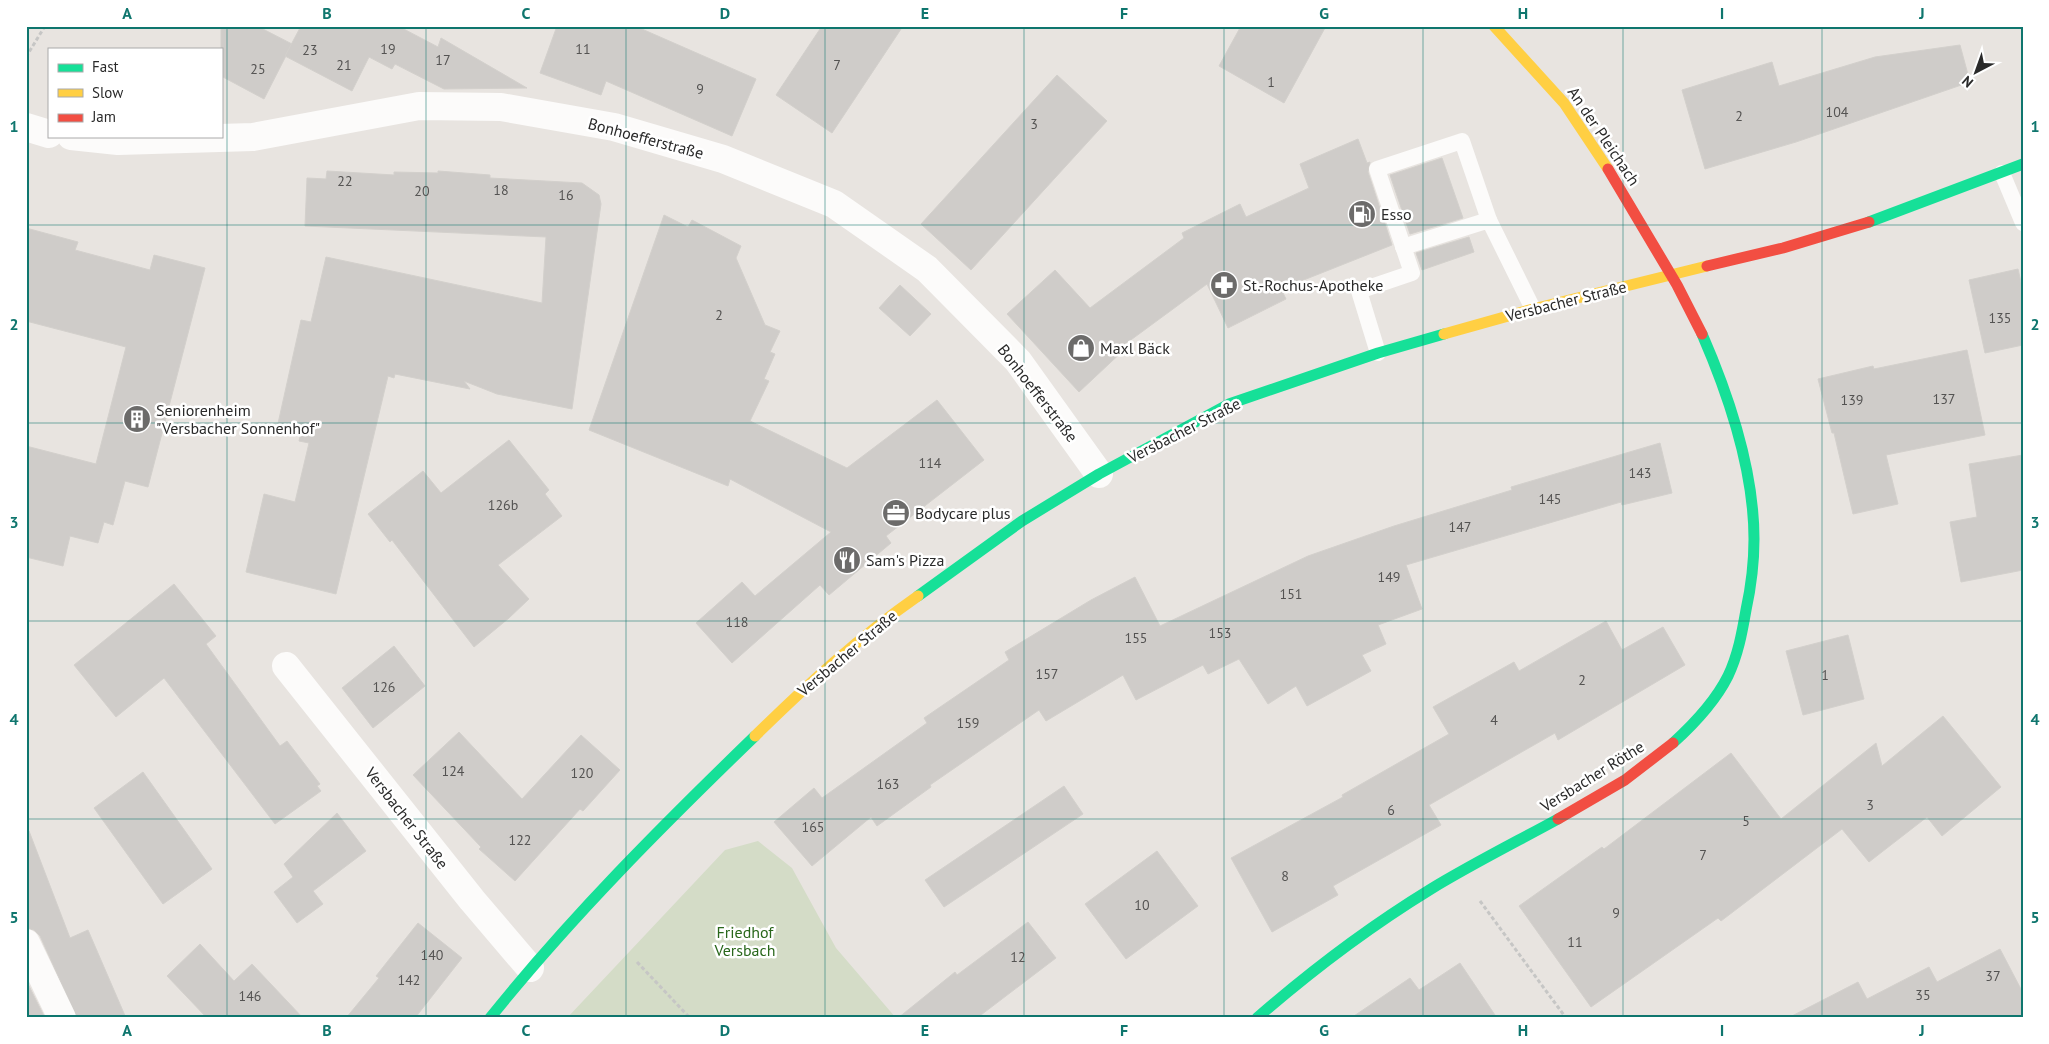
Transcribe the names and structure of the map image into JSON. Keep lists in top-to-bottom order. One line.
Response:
{"streets":{"main road":["An der Pleichach","Versbacher Straße","Versbacher Röthe"],"street":["Bonhoefferstraße"]},"crossings":[["An der Pleichach","Versbacher Straße"],["An der Pleichach","Versbacher Röthe"],["Bonhoefferstraße","Versbacher Straße"],["Versbacher Straße","Versbacher Röthe"]],"parks":["Friedhof Versbach"],"places":{"fuel station":["Esso"],"pharmacy":["St.-Rochus-Apotheke"],"shop":["Maxl Bäck"],"building":["Seniorenheim \"Versbacher Sonnenhof\""],"office":["Bodycare plus"],"restaurant":["Sam's Pizza"]},"house_numbers":["19","11","23","17","21","7","25","1","9","104","2","3","22","18","20","16","2","135","137","139","114","143","145","126b","147","149","151","118","153","155","157","1","2","126","4","159","124","120","163","3","6","5","165","122","7","8","10","9","11","140","12","37","142","35","146"],"legend":["Fast","Slow","Jam"],"north":"bottom left","grid":{"columns":["A","B","C","D","E","F","G","H","I","J"],"rows":["1","2","3","4","5"]}}
